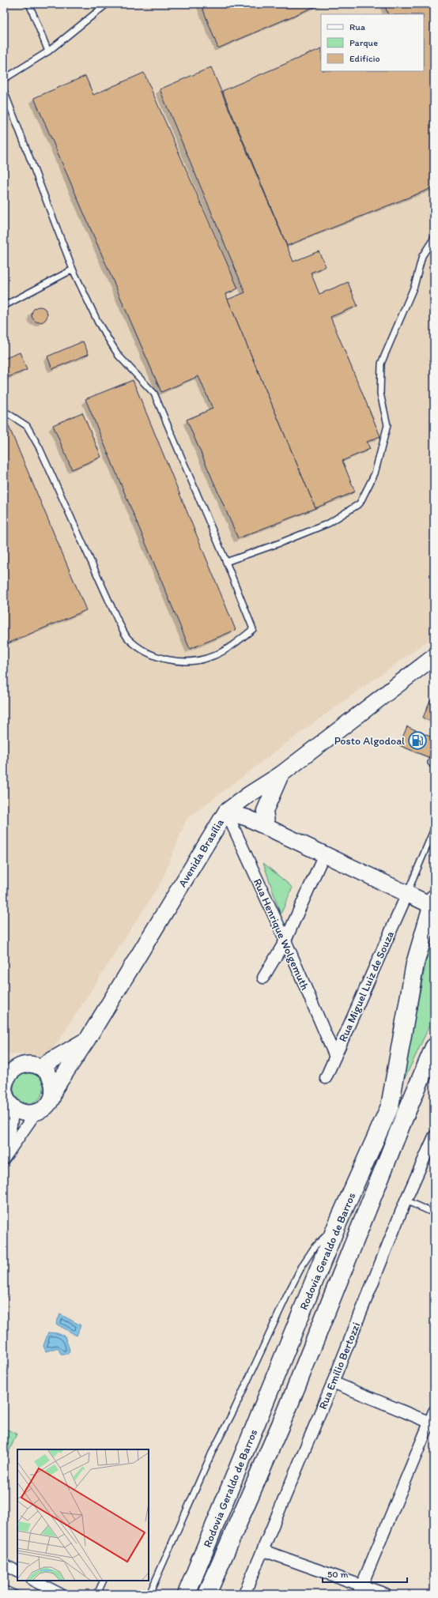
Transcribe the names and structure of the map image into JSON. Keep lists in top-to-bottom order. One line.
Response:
{"streets":{"highway":["Rodovia Geraldo de Barros"],"main road":["Avenida Brasília"],"street":["Rua Henrique Wolgemuth","Rua Miguel Luiz de Souza","Rua Emílio Bertozzi"]},"crossings":[["Avenida Brasília","Rua Henrique Wolgemuth"],["Avenida Brasília","Rua Miguel Luiz de Souza"],["Avenida Brasília","Rodovia Geraldo de Barros"],["Rua Henrique Wolgemuth","Rua Miguel Luiz de Souza"]],"places":{"fuel station":["Posto Algodoal"]},"legend":["Rua","Parque","Edifício"],"scale_bar":"50 m"}
